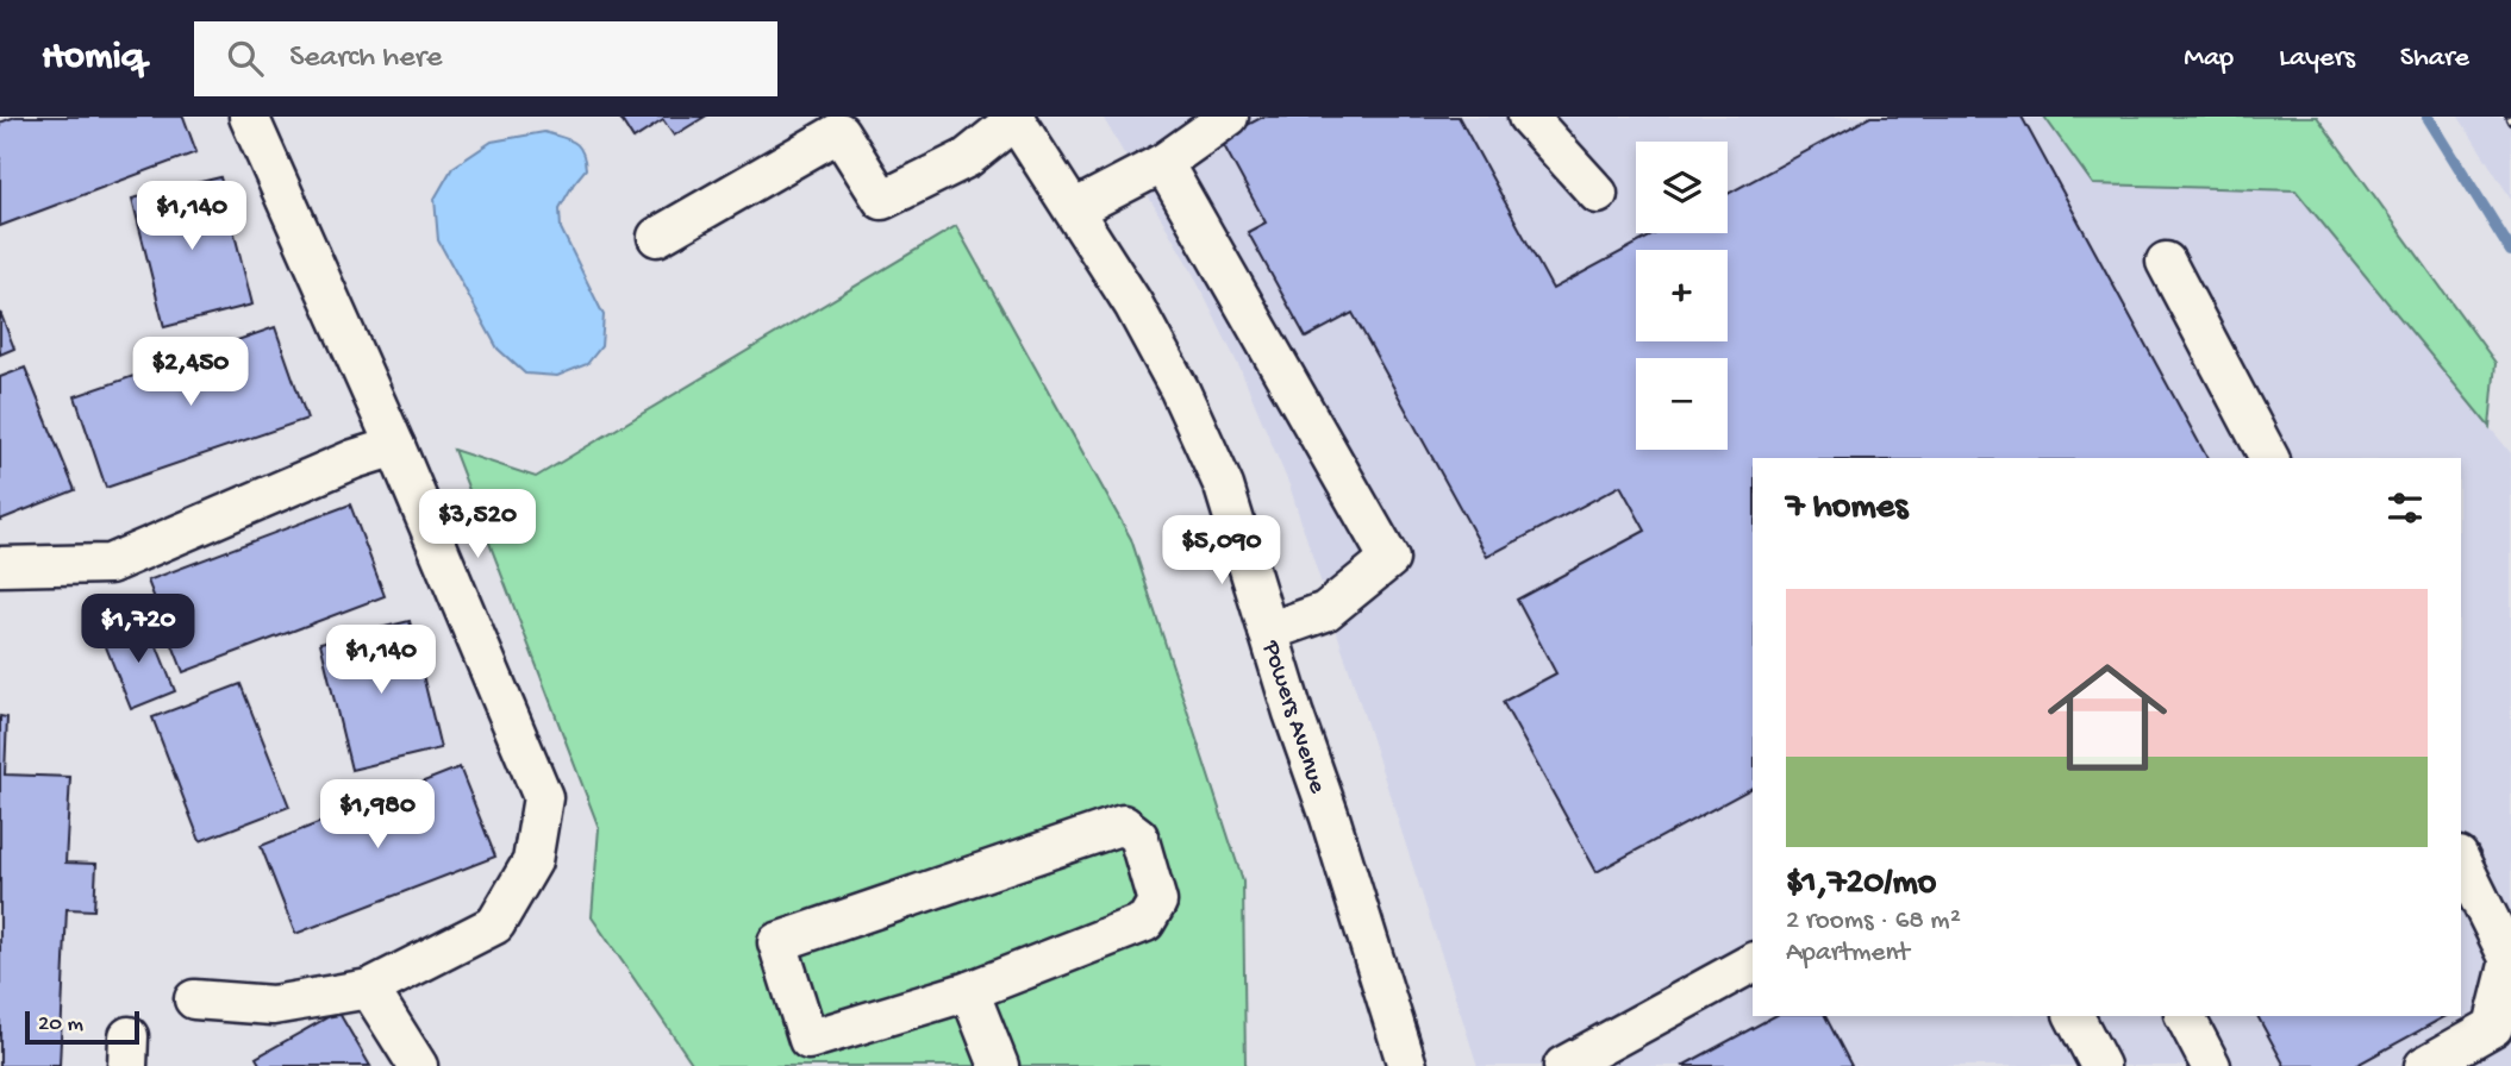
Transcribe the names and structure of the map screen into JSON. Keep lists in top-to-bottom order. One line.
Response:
{"streets":{"street":["Powers Avenue"]},"scale_bar":"20 m","page":{"header":"Homiq","search":"Search here","nav":["Map","Layers","Share"],"map_buttons":["+","−"],"price":["$1,140","$2,450","$3,520","$5,090","$1,720","$1,140","$1,980"],"heading":"7 homes","list":[{"name":"$1,720/mo","note":"2 rooms · 68 m² · Apartment"}],"scale":"20 m"}}
